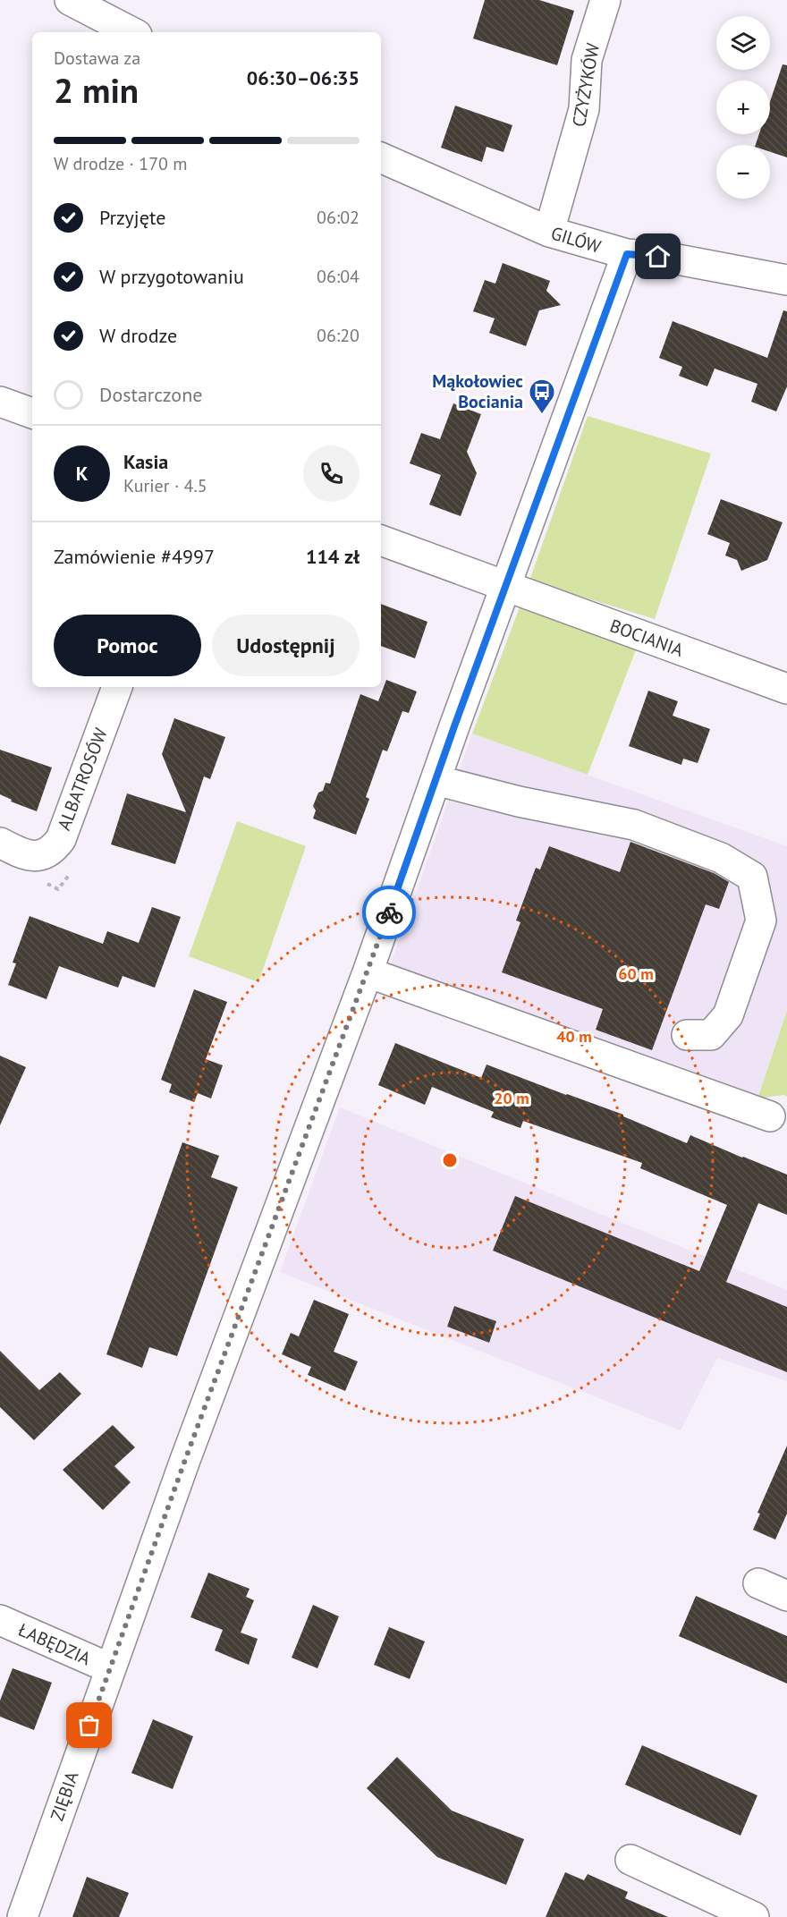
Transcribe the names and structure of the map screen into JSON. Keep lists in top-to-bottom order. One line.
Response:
{"streets":{"street":["CZYŻYKÓW","GILÓW","BOCIANIA","ALBATROSÓW","ŁABĘDZIA","ZIĘBIA"]},"crossings":[["CZYŻYKÓW","GILÓW"],["GILÓW","ZIĘBIA"],["BOCIANIA","ZIĘBIA"],["ŁABĘDZIA","ZIĘBIA"]],"places":{"bus stop":["Mąkołowiec Bociania"]},"page":{"map_buttons":["+","−"],"heading":["2 min","Dostawa za","06:30–06:35"],"panel":["Kasia","Kurier · 4.5","Zamówienie #4997","114 zł"],"bar":"W drodze · 170 m","list":[["Przyjęte","06:02"],["W przygotowaniu","06:04"],["W drodze","06:20"],"Dostarczone"],"round":"K","buttons":["Pomoc","Udostępnij"]},"rings":["60 m","40 m","20 m"]}
